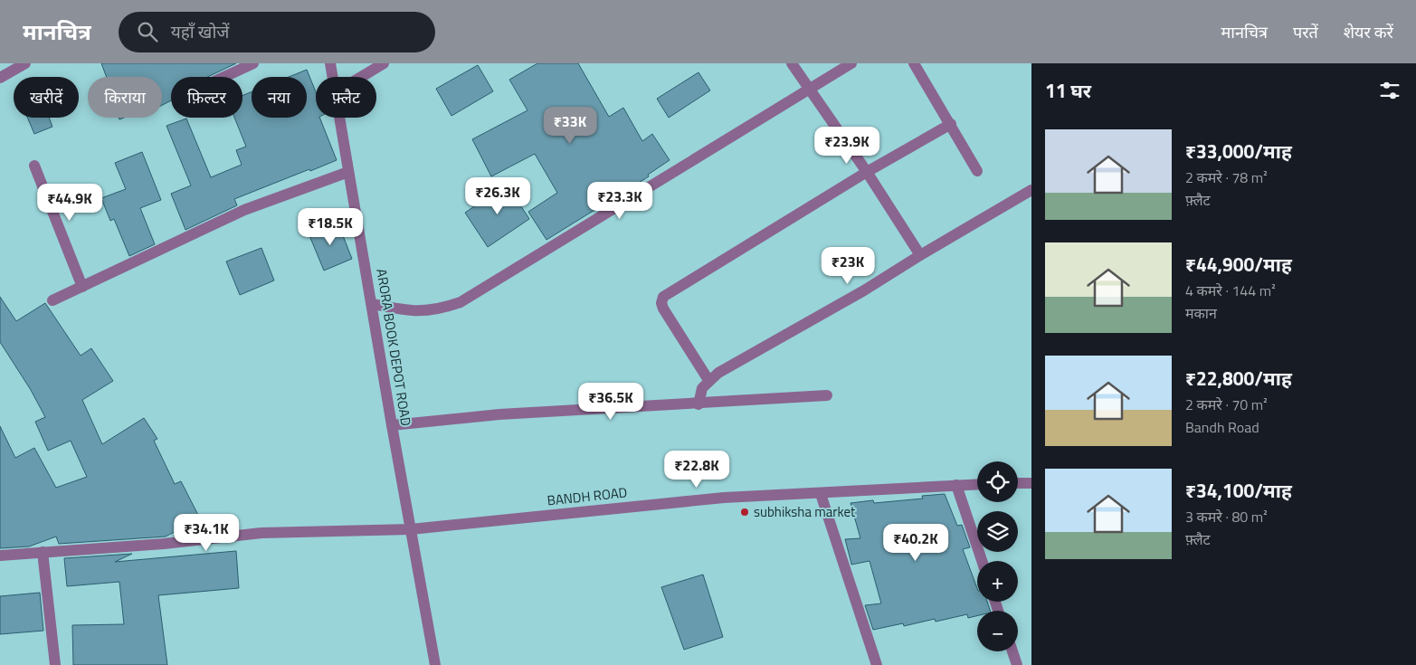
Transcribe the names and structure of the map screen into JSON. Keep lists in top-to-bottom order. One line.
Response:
{"streets":{"street":["ARORA BOOK DEPOT ROAD","BANDH ROAD"]},"crossings":[["ARORA BOOK DEPOT ROAD","BANDH ROAD"]],"places":["subhiksha market"],"page":{"header":"मानचित्र","search":"यहाँ खोजें","nav":["मानचित्र","परतें","शेयर करें"],"heading":"11 घर","chip":["खरीदें","किराया","फ़िल्टर","नया","फ़्लैट"],"price":["₹33K","₹23.9K","₹26.3K","₹23.3K","₹44.9K","₹18.5K","₹23K","₹36.5K","₹22.8K","₹34.1K","₹40.2K"],"list":[{"name":"₹33,000/माह","note":"2 कमरे · 78 m² · फ़्लैट"},{"name":"₹44,900/माह","note":"4 कमरे · 144 m² · मकान"},{"name":"₹22,800/माह","note":"2 कमरे · 70 m² · Bandh Road"},{"name":"₹34,100/माह","note":"3 कमरे · 80 m² · फ़्लैट"}],"map_buttons":["+","−"]}}
